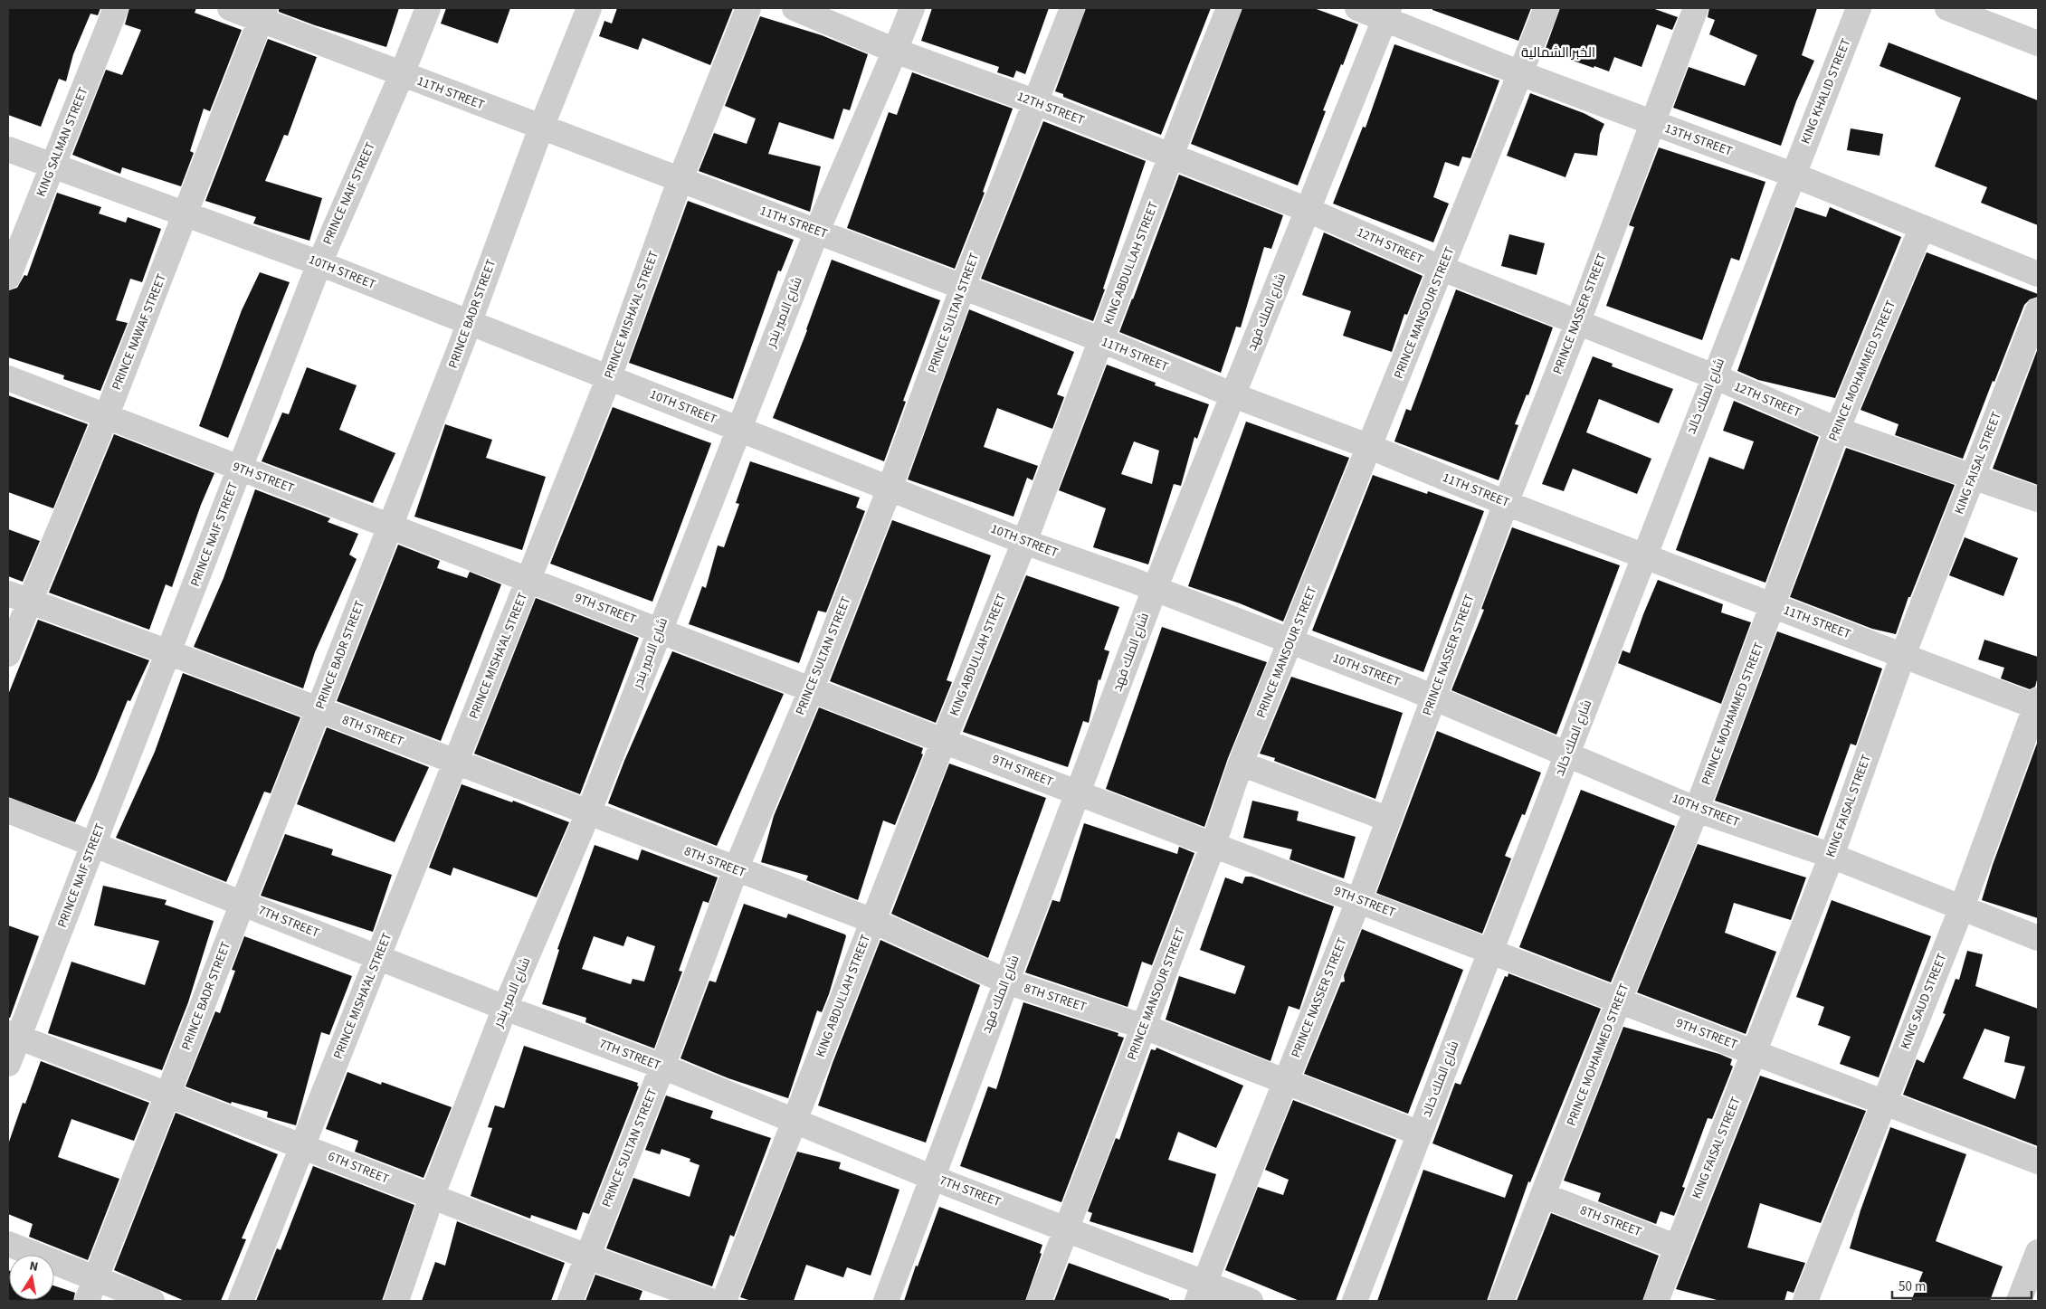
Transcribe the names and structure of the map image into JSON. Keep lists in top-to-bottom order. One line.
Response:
{"streets":{"street":["KING KHALID STREET","11TH STREET","12TH STREET","13TH STREET","KING SALMAN STREET","PRINCE NAIF STREET","KING ABDULLAH STREET","10TH STREET","شارع الامير بندر","شارع الملك فهد","PRINCE SULTAN STREET","PRINCE MANSOUR STREET","PRINCE BADR STREET","PRINCE NASSER STREET","PRINCE MISHA'AL STREET","PRINCE NAWAF STREET","PRINCE MOHAMMED STREET","شارع الملك خالد","KING FAISAL STREET","9TH STREET","8TH STREET","7TH STREET","KING SAUD STREET","6TH STREET"]},"crossings":[["KING KHALID STREET","13TH STREET"],["KING KHALID STREET","شارع الملك خالد"],["11TH STREET","PRINCE NAIF STREET"],["11TH STREET","KING ABDULLAH STREET"],["11TH STREET","شارع الامير بندر"],["11TH STREET","شارع الملك فهد"],["11TH STREET","PRINCE SULTAN STREET"],["11TH STREET","PRINCE MANSOUR STREET"],["11TH STREET","PRINCE BADR STREET"],["11TH STREET","PRINCE NASSER STREET"],["11TH STREET","PRINCE MISHA'AL STREET"],["11TH STREET","PRINCE NAWAF STREET"],["11TH STREET","PRINCE MOHAMMED STREET"],["11TH STREET","شارع الملك خالد"],["11TH STREET","KING FAISAL STREET"],["11TH STREET","KING SAUD STREET"],["12TH STREET","KING ABDULLAH STREET"],["12TH STREET","شارع الامير بندر"],["12TH STREET","شارع الملك فهد"],["12TH STREET","PRINCE SULTAN STREET"],["12TH STREET","PRINCE MANSOUR STREET"],["12TH STREET","PRINCE NASSER STREET"],["12TH STREET","PRINCE MOHAMMED STREET"],["12TH STREET","شارع الملك خالد"],["12TH STREET","KING FAISAL STREET"],["13TH STREET","شارع الملك فهد"],["13TH STREET","PRINCE MANSOUR STREET"],["13TH STREET","PRINCE NASSER STREET"],["13TH STREET","PRINCE MOHAMMED STREET"],["13TH STREET","شارع الملك خالد"],["KING SALMAN STREET","10TH STREET"],["PRINCE NAIF STREET","10TH STREET"],["PRINCE NAIF STREET","9TH STREET"],["PRINCE NAIF STREET","8TH STREET"],["PRINCE NAIF STREET","7TH STREET"],["PRINCE NAIF STREET","6TH STREET"],["KING ABDULLAH STREET","10TH STREET"],["KING ABDULLAH STREET","9TH STREET"],["KING ABDULLAH STREET","8TH STREET"],["KING ABDULLAH STREET","7TH STREET"],["10TH STREET","شارع الامير بندر"],["10TH STREET","شارع الملك فهد"],["10TH STREET","PRINCE SULTAN STREET"],["10TH STREET","PRINCE MANSOUR STREET"],["10TH STREET","PRINCE BADR STREET"],["10TH STREET","PRINCE NASSER STREET"],["10TH STREET","PRINCE MISHA'AL STREET"],["10TH STREET","PRINCE NAWAF STREET"],["10TH STREET","PRINCE MOHAMMED STREET"],["10TH STREET","شارع الملك خالد"],["10TH STREET","KING FAISAL STREET"],["10TH STREET","KING SAUD STREET"],["شارع الامير بندر","9TH STREET"],["شارع الامير بندر","8TH STREET"],["شارع الامير بندر","7TH STREET"],["شارع الامير بندر","6TH STREET"],["شارع الملك فهد","9TH STREET"],["شارع الملك فهد","8TH STREET"],["شارع الملك فهد","7TH STREET"],["PRINCE SULTAN STREET","9TH STREET"],["PRINCE SULTAN STREET","8TH STREET"],["PRINCE SULTAN STREET","7TH STREET"],["PRINCE SULTAN STREET","6TH STREET"],["PRINCE MANSOUR STREET","9TH STREET"],["PRINCE MANSOUR STREET","8TH STREET"],["PRINCE MANSOUR STREET","7TH STREET"],["PRINCE BADR STREET","9TH STREET"],["PRINCE BADR STREET","8TH STREET"],["PRINCE BADR STREET","7TH STREET"],["PRINCE BADR STREET","6TH STREET"],["PRINCE NASSER STREET","9TH STREET"],["PRINCE NASSER STREET","8TH STREET"],["PRINCE NASSER STREET","7TH STREET"],["PRINCE MISHA'AL STREET","9TH STREET"],["PRINCE MISHA'AL STREET","8TH STREET"],["PRINCE MISHA'AL STREET","7TH STREET"],["PRINCE MISHA'AL STREET","6TH STREET"],["PRINCE NAWAF STREET","9TH STREET"],["PRINCE NAWAF STREET","8TH STREET"],["PRINCE MOHAMMED STREET","9TH STREET"],["PRINCE MOHAMMED STREET","8TH STREET"],["شارع الملك خالد","9TH STREET"],["شارع الملك خالد","8TH STREET"],["KING FAISAL STREET","9TH STREET"],["KING FAISAL STREET","8TH STREET"],["9TH STREET","KING SAUD STREET"]],"districts":["الخبر الشمالية"],"scale_bar":"50 m","north":"top"}
